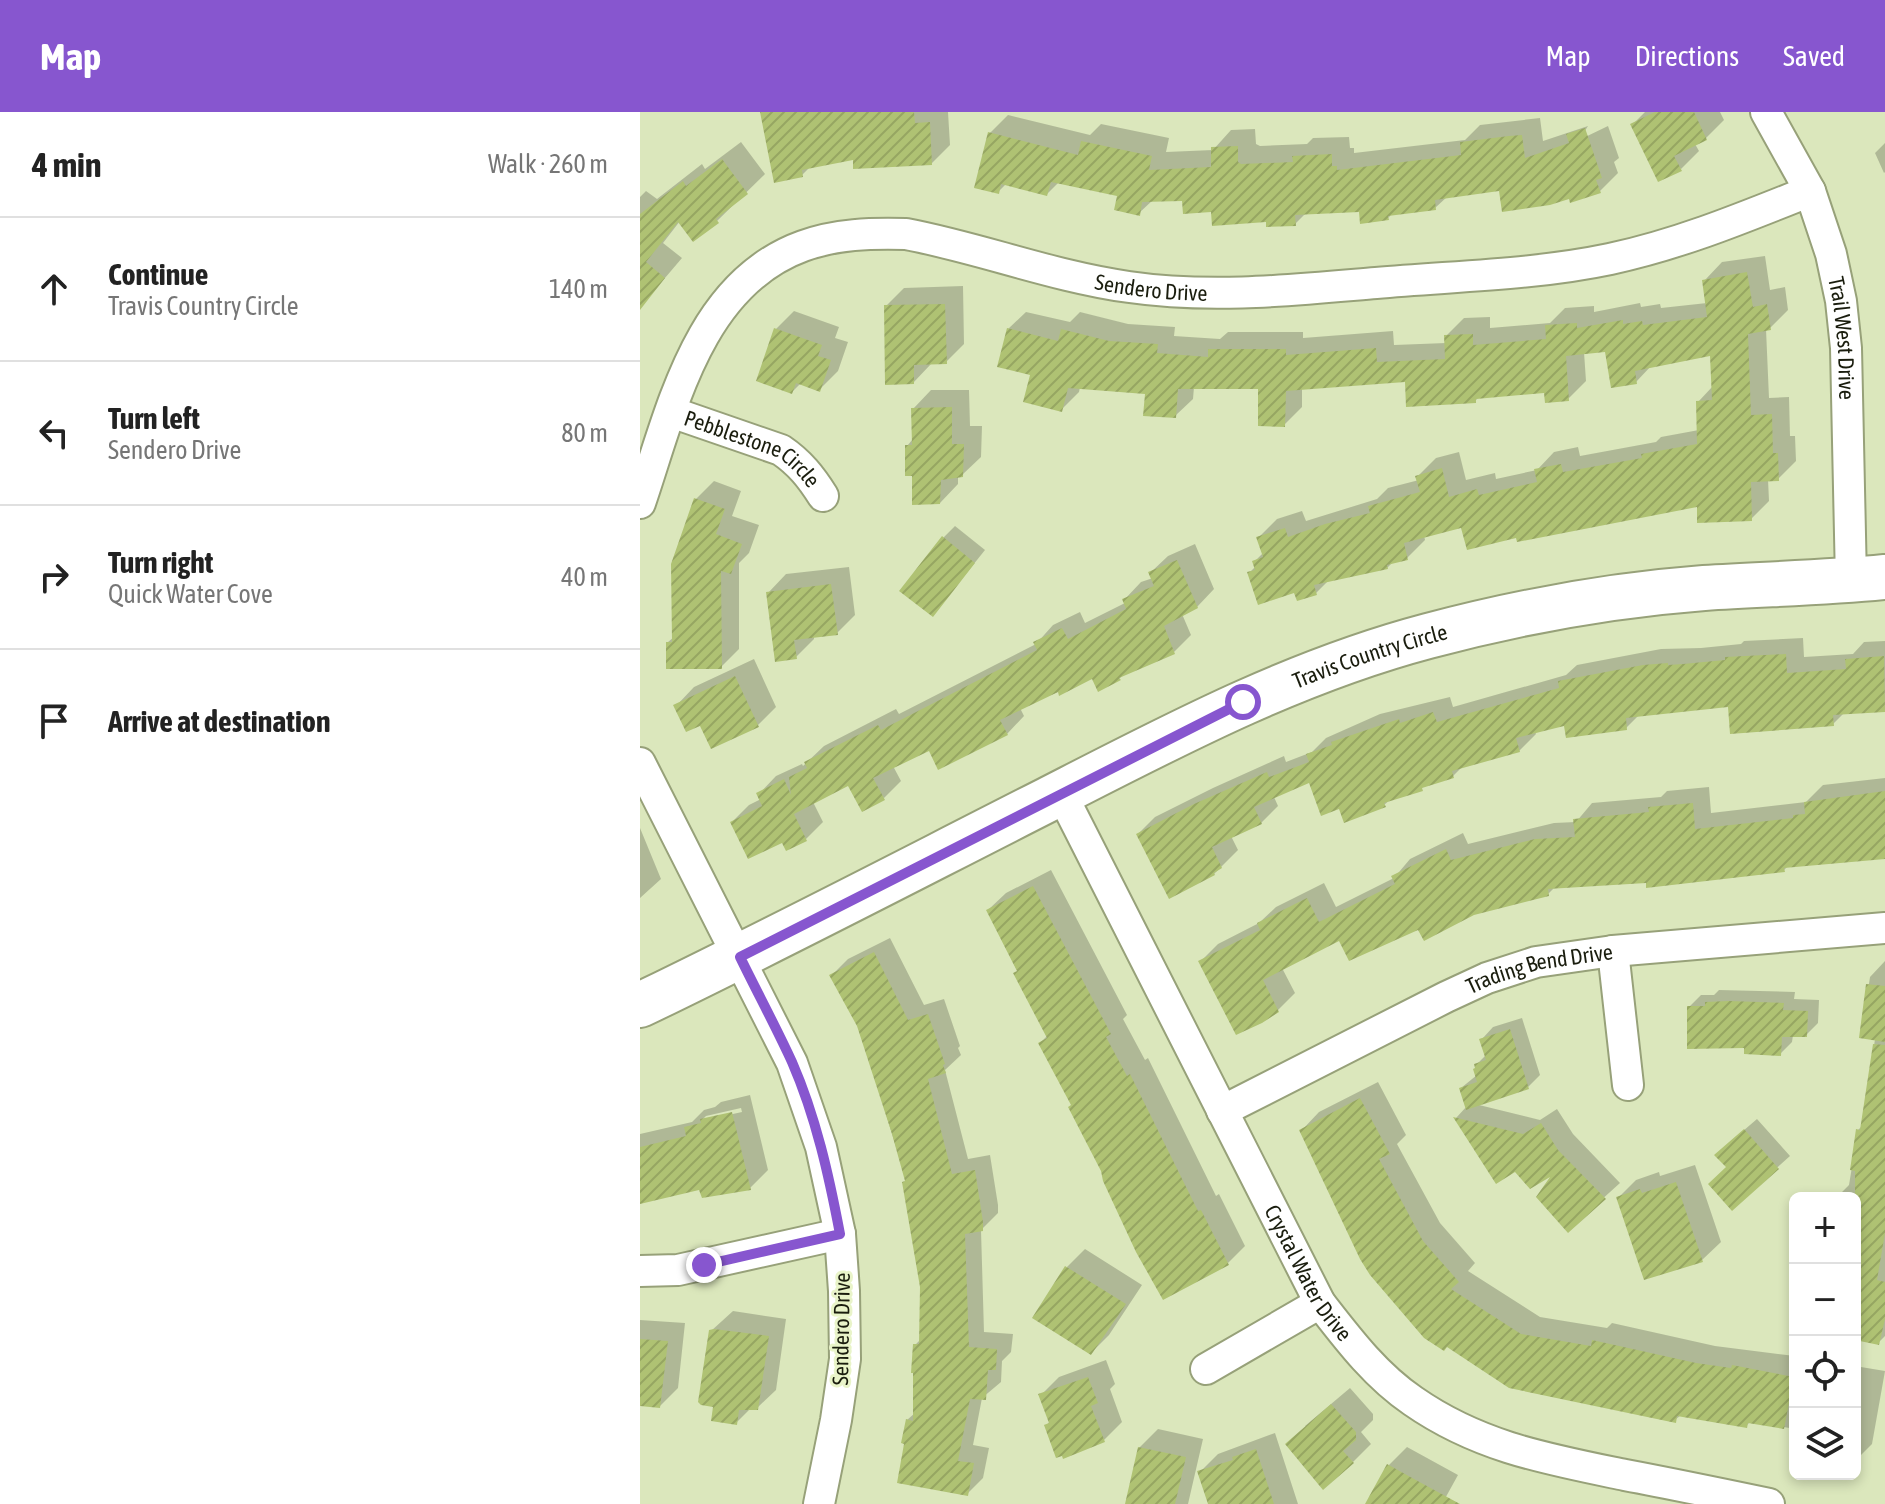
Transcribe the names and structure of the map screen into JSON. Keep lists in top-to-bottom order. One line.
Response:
{"streets":{"street":["Sendero Drive","Trail West Drive","Pebblestone Circle","Travis Country Circle","Trading Bend Drive","Crystal Water Drive"]},"crossings":[["Sendero Drive","Trail West Drive"],["Sendero Drive","Pebblestone Circle"],["Sendero Drive","Travis Country Circle"],["Trail West Drive","Travis Country Circle"],["Travis Country Circle","Crystal Water Drive"],["Trading Bend Drive","Crystal Water Drive"]],"page":{"header":"Map","nav":["Map","Directions","Saved"],"heading":["4 min","Walk · 260 m"],"list":[["Continue","Travis Country Circle","140 m"],["Turn left","Sendero Drive","80 m"],["Turn right","Quick Water Cove","40 m"],"Arrive at destination"],"map_buttons":["+","−"]}}
